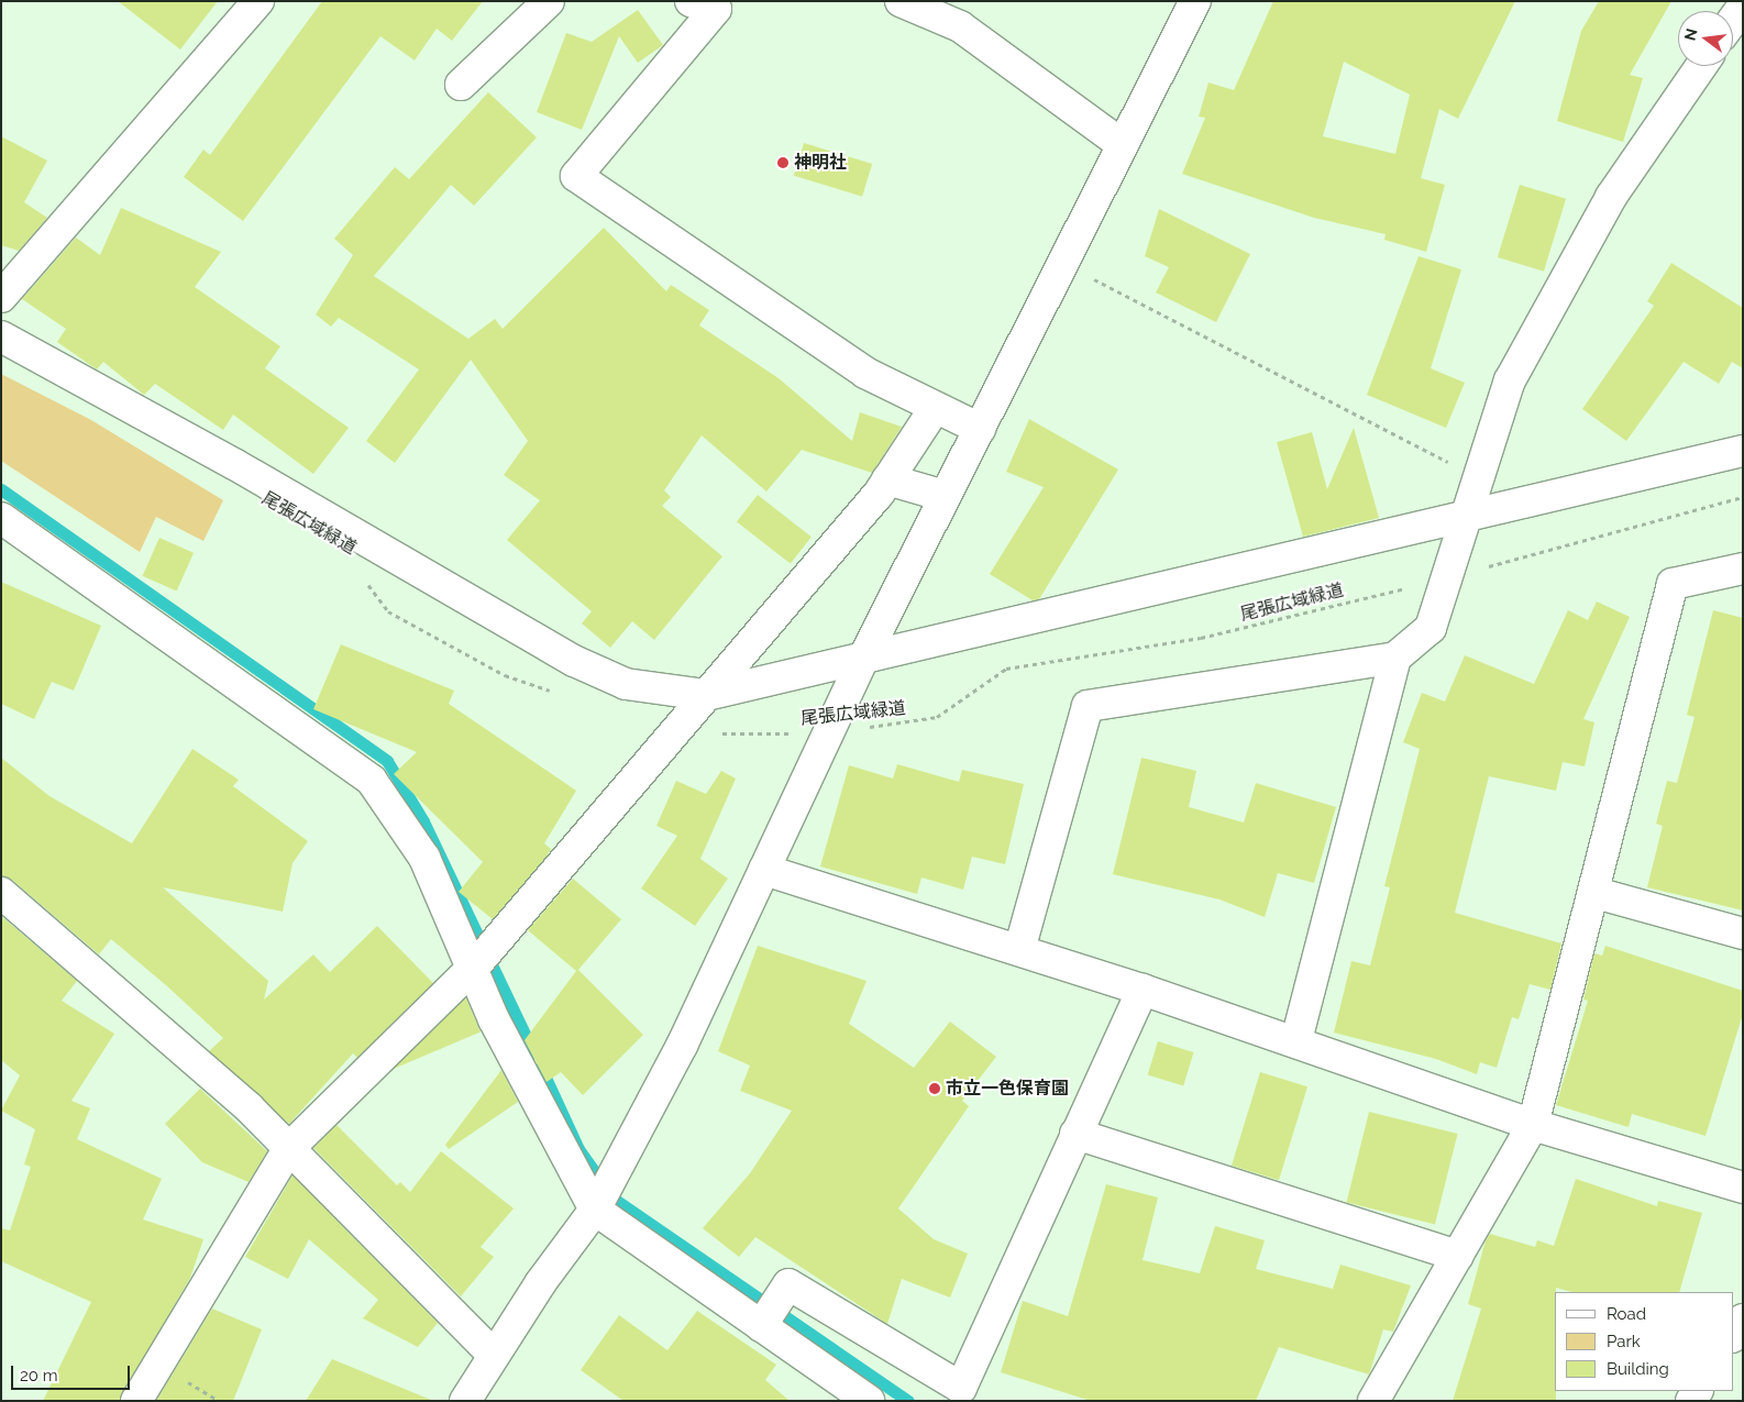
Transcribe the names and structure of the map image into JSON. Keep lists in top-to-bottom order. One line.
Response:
{"streets":{"path":["尾張広域緑道"]},"places":["神明社","市立一色保育園"],"legend":["Road","Park","Building"],"scale_bar":"20 m","north":"left"}
